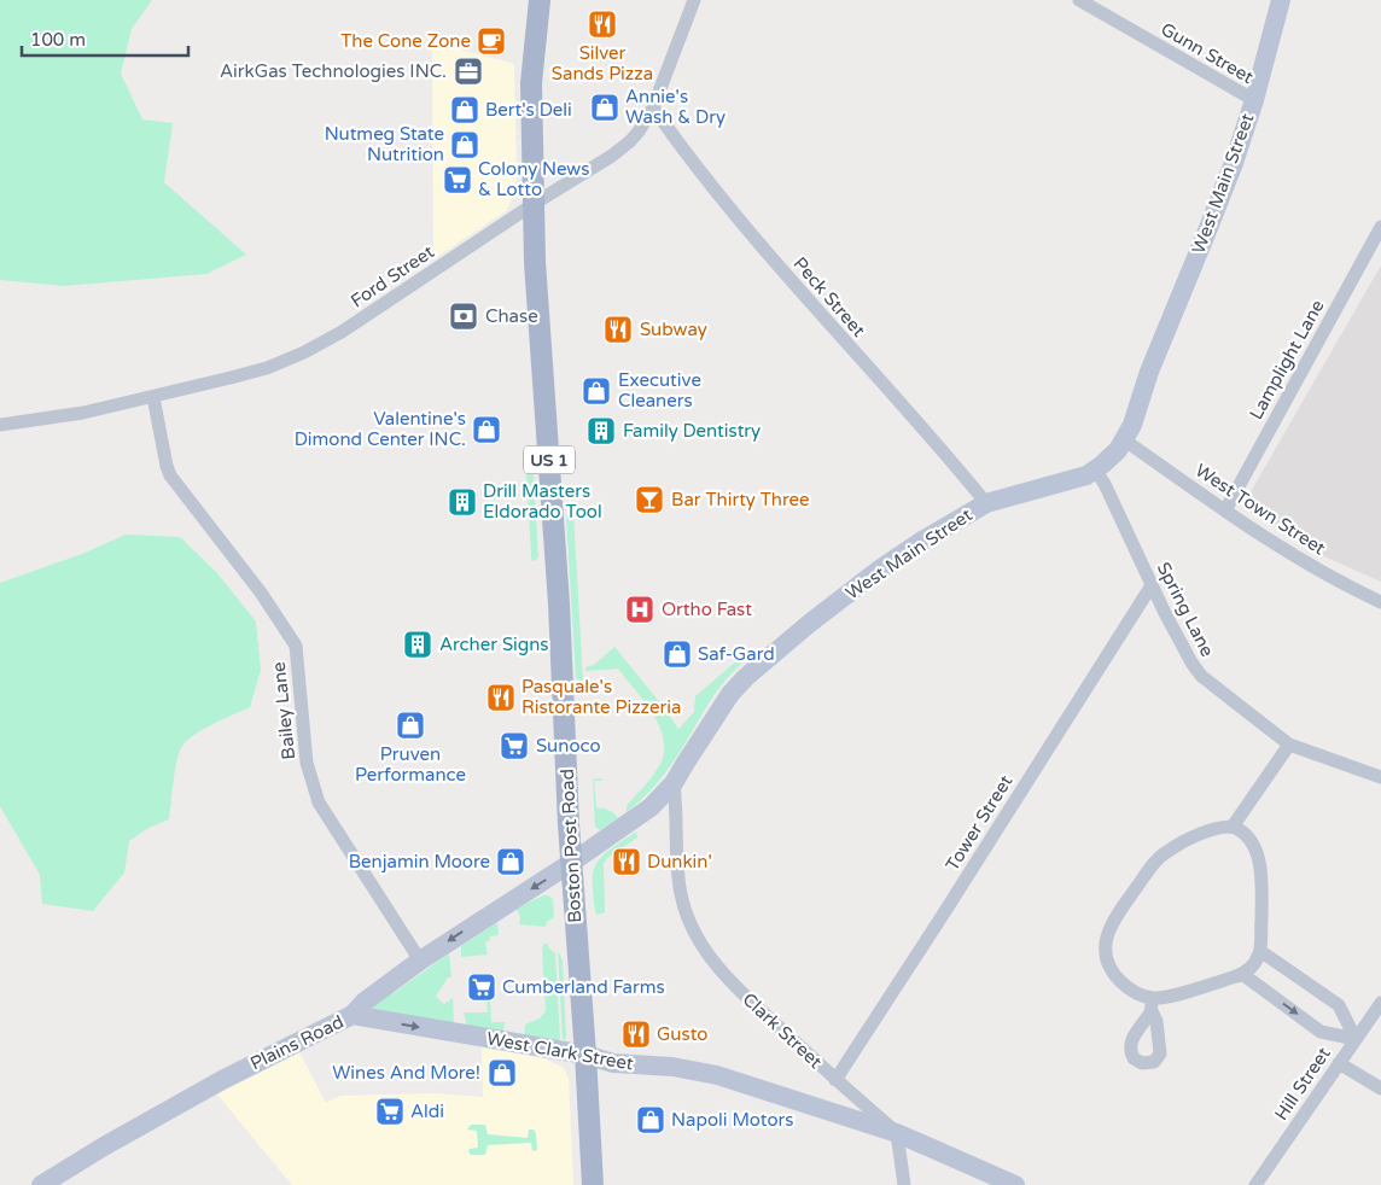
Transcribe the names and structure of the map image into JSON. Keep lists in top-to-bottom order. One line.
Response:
{"streets":{"main road":["West Main Street","US 1","Boston Post Road","Clark Street","Plains Road","West Clark Street"],"street":["Gunn Street","Ford Street","Peck Street","Lamplight Lane","West Town Street","Spring Lane","Bailey Lane","Tower Street","Hill Street"]},"crossings":[["Gunn Street","West Main Street"],["West Main Street","Peck Street"],["West Main Street","West Town Street"],["West Main Street","Spring Lane"],["West Main Street","Boston Post Road"],["West Main Street","Clark Street"],["West Main Street","Plains Road"],["Ford Street","Peck Street"],["Ford Street","Bailey Lane"],["Ford Street","Boston Post Road"],["Lamplight Lane","West Town Street"],["Spring Lane","Tower Street"],["Bailey Lane","Plains Road"],["Tower Street","Clark Street"],["Boston Post Road","Plains Road"],["Boston Post Road","West Clark Street"],["Clark Street","West Clark Street"],["Plains Road","West Clark Street"]],"one_way":["West Clark Street"],"places":{"restaurant":["Silver Sands Pizza","Subway","Pasquale's Ristorante Pizzeria","Dunkin'","Gusto"],"cafe":["The Cone Zone"],"office":["AirkGas Technologies INC."],"shop":["Annie's Wash & Dry","Bert's Deli","Nutmeg State Nutrition","Executive Cleaners","Valentine's Dimond Center INC.","Saf-Gard","Pruven Performance","Benjamin Moore","Wines And More!","Napoli Motors"],"supermarket":["Colony News & Lotto","Sunoco","Cumberland Farms","Aldi"],"bank":["Chase"],"building":["Family Dentistry","Drill Masters Eldorado Tool","Archer Signs"],"bar":["Bar Thirty Three"],"hospital":["Ortho Fast"]},"scale_bar":"100 m"}
